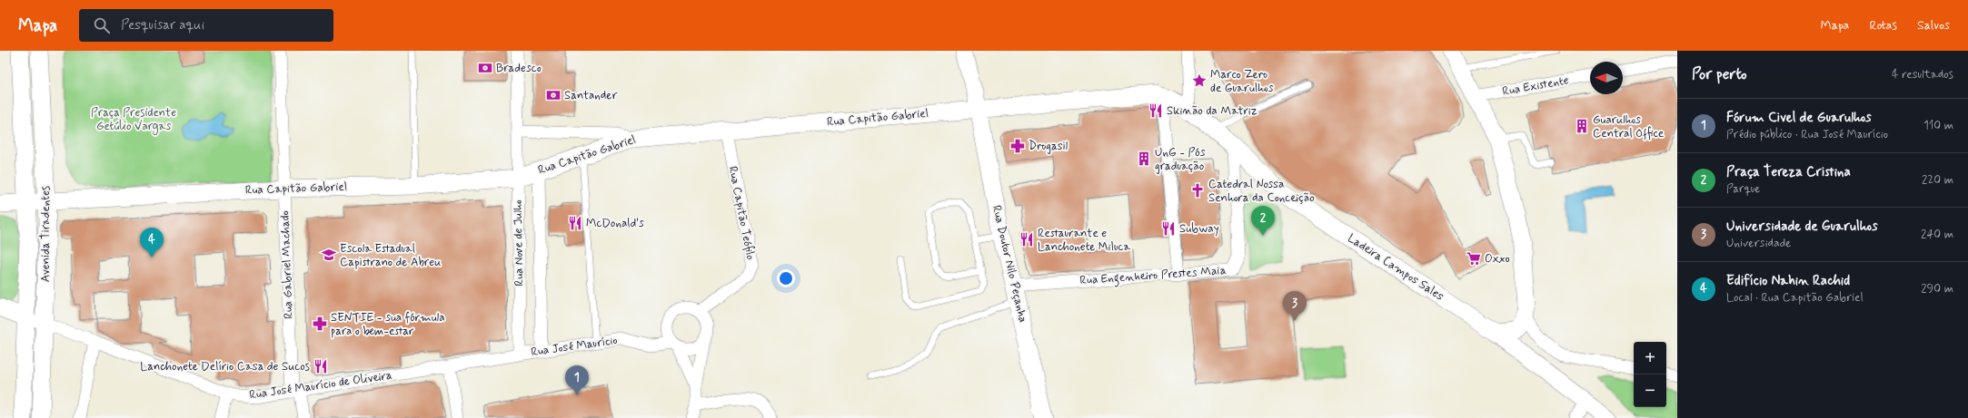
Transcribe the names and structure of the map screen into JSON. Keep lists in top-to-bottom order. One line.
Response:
{"streets":{"main road":["Rua Capitão Gabriel","Avenida Tiradentes","Rua Doutor Nilo Peçanha","Ladeira Campos Sales"],"street":["Rua Existente","Rua Capitão Teófilo","Rua Nove de Julho","Rua Gabriel Machado","Rua Engenheiro Prestes Maia","Rua José Maurício","Rua José Maurício de Oliveira"]},"crossings":[["Rua Capitão Gabriel","Rua Capitão Teófilo"],["Rua Capitão Gabriel","Avenida Tiradentes"],["Rua Capitão Gabriel","Rua Nove de Julho"],["Rua Capitão Gabriel","Rua Doutor Nilo Peçanha"],["Rua Capitão Gabriel","Rua Gabriel Machado"],["Rua Capitão Gabriel","Ladeira Campos Sales"],["Rua Capitão Teófilo","Rua José Maurício"],["Avenida Tiradentes","Rua José Maurício de Oliveira"],["Rua Nove de Julho","Rua José Maurício"],["Rua Nove de Julho","Rua José Maurício de Oliveira"],["Rua Doutor Nilo Peçanha","Rua Engenheiro Prestes Maia"],["Rua Gabriel Machado","Rua José Maurício de Oliveira"],["Ladeira Campos Sales","Rua Engenheiro Prestes Maia"],["Rua José Maurício","Rua José Maurício de Oliveira"]],"parks":["Praça Presidente Getúlio Vargas"],"places":{"bank":["Bradesco","Santander"],"place":["Marco Zero de Guarulhos"],"restaurant":["Skinão da Matriz","McDonald's","Subway","Restaurante e Lanchonete Miluca","Lanchonete Delírio Casa de Sucos"],"building":["Guarulhos Central Office","UnG - Pós graduação"],"pharmacy":["Drogasil","SENTIE - sua fórmula para o bem-estar"],"church":["Catedral Nossa Senhora da Conceição"],"school or university":["Escola Estadual Capistrano de Abreu"],"supermarket":["Oxxo"]},"north":"left","page":{"header":"Mapa","search":"Pesquisar aqui","nav":["Mapa","Rotas","Salvos"],"heading":["Por perto","4 resultados"],"list":[{"mark":"1","name":"Fórum Civel de Guarulhos","note":"Prédio público · Rua José Maurício","value":"110 m"},{"mark":"2","name":"Praça Tereza Cristina","note":"Parque","value":"220 m"},{"mark":"3","name":"Universidade de Guarulhos","note":"Universidade","value":"240 m"},{"mark":"4","name":"Edifício Nahin Rachid","note":"Local · Rua Capitão Gabriel","value":"290 m"}],"pins":["2","4","3","1"],"map_buttons":["+","−"]}}
